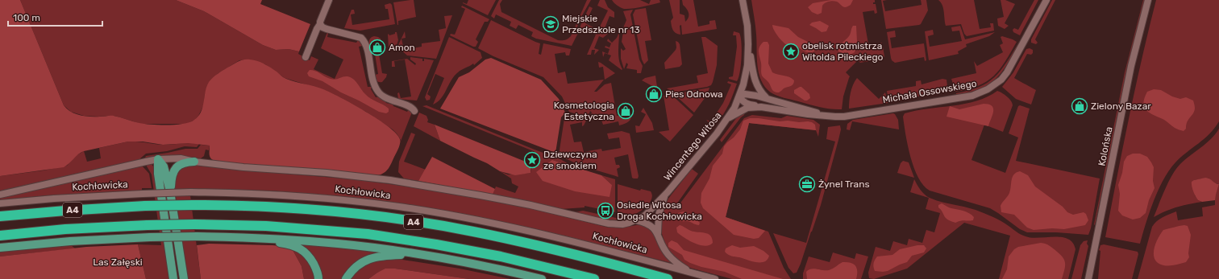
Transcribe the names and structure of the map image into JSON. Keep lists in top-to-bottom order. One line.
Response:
{"streets":{"highway":["A4"],"street":["Michała Ossowskiego","Wincentego Witosa","Kolońska","Kochłowicka"]},"crossings":[["Wincentego Witosa","Kochłowicka"]],"parks":["Las Załęski"],"places":{"school or university":["Miejskie Przedszkole nr 13"],"shop":["Amon","Pies Odnowa","Zielony Bazar","Kosmetologia Estetyczna"],"place":["obelisk rotmistrza Witolda Pileckiego","Dziewczyna ze smokiem"],"office":["Żynel Trans"],"bus stop":["Osiedle Witosa Droga Kochłowicka"]},"scale_bar":"100 m"}
